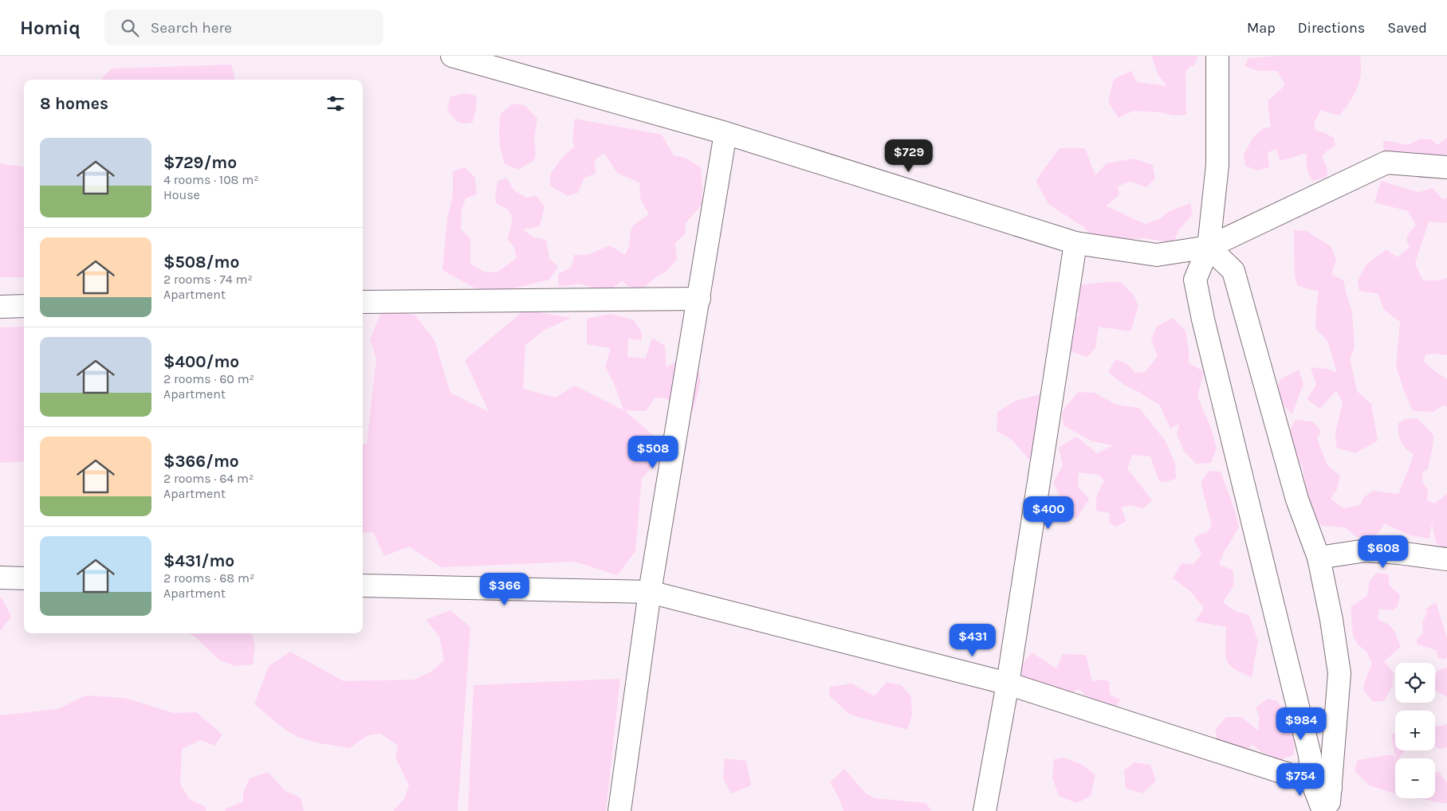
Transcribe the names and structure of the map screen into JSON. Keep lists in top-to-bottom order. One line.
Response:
{"page":{"header":"Homiq","search":"Search here","nav":["Map","Directions","Saved"],"heading":"8 homes","list":[{"name":"$729/mo","note":"4 rooms · 108 m² · House"},{"name":"$508/mo","note":"2 rooms · 74 m² · Apartment"},{"name":"$400/mo","note":"2 rooms · 60 m² · Apartment"},{"name":"$366/mo","note":"2 rooms · 64 m² · Apartment"},{"name":"$431/mo","note":"2 rooms · 68 m² · Apartment"}],"price":["$729","$508","$400","$608","$366","$431","$984","$754"],"map_buttons":["+","−"]}}
